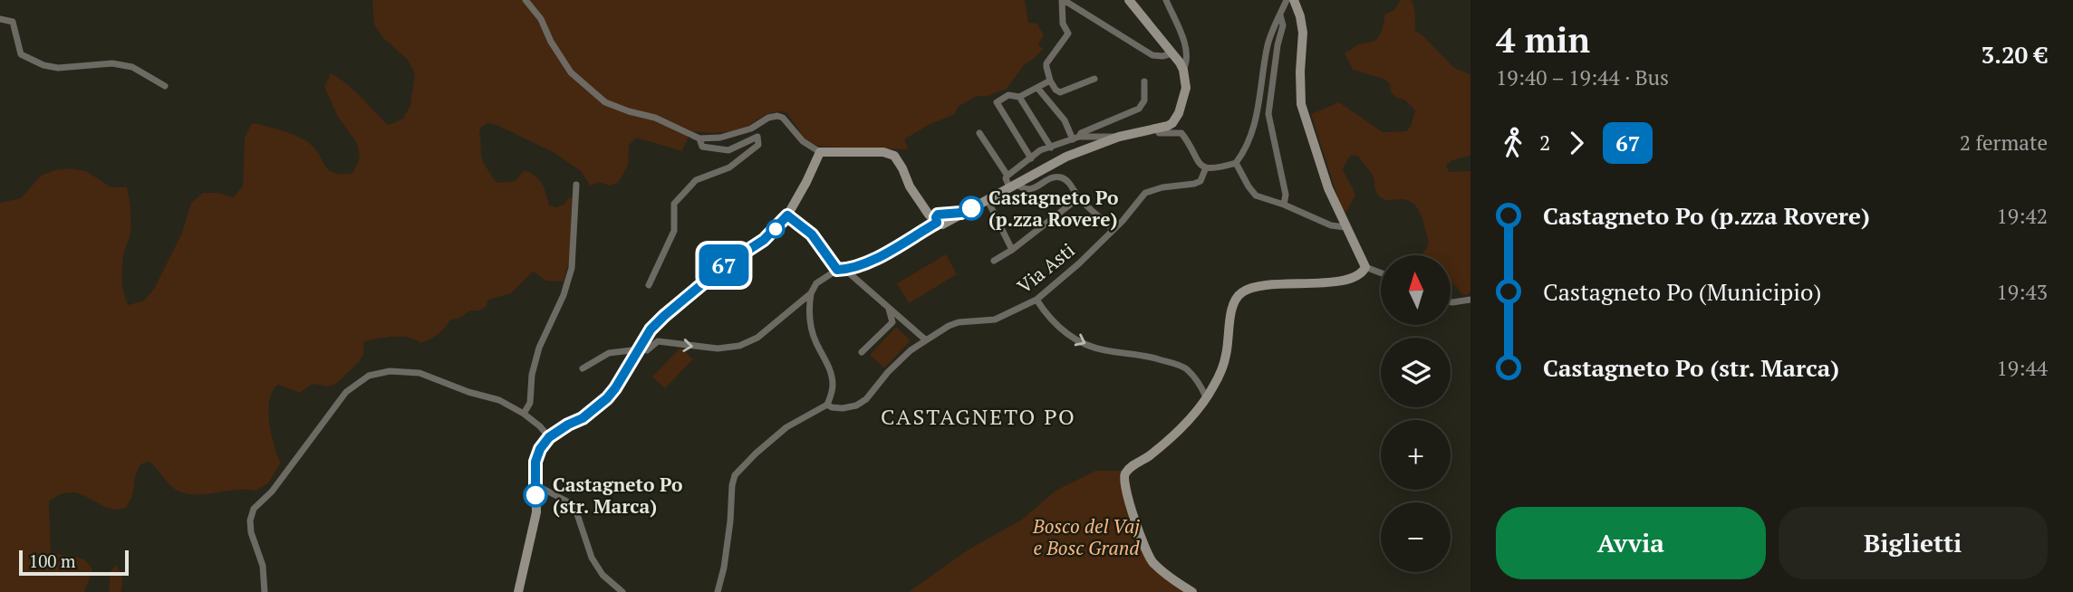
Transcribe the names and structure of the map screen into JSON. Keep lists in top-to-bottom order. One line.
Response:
{"streets":{"street":["Via Asti"]},"districts":["CASTAGNETO PO"],"parks":["Bosco del Vaj e Bosc Grand"],"places":["Castagneto Po (p.zza Rovere)","Castagneto Po (str. Marca)"],"lines":["bus line 67"],"scale_bar":"100 m","north":"top","page":{"on_map":"67","heading":["4 min","19:40 – 19:44 · Bus","3.20 €"],"legs":["2","67","2 fermate"],"list":[{"name":"Castagneto Po (p.zza Rovere)","value":"19:42"},{"name":"Castagneto Po (Municipio)","value":"19:43"},{"name":"Castagneto Po (str. Marca)","value":"19:44"}],"map_buttons":["+","−"],"buttons":["Avvia","Biglietti"],"scale":"100 m"}}
